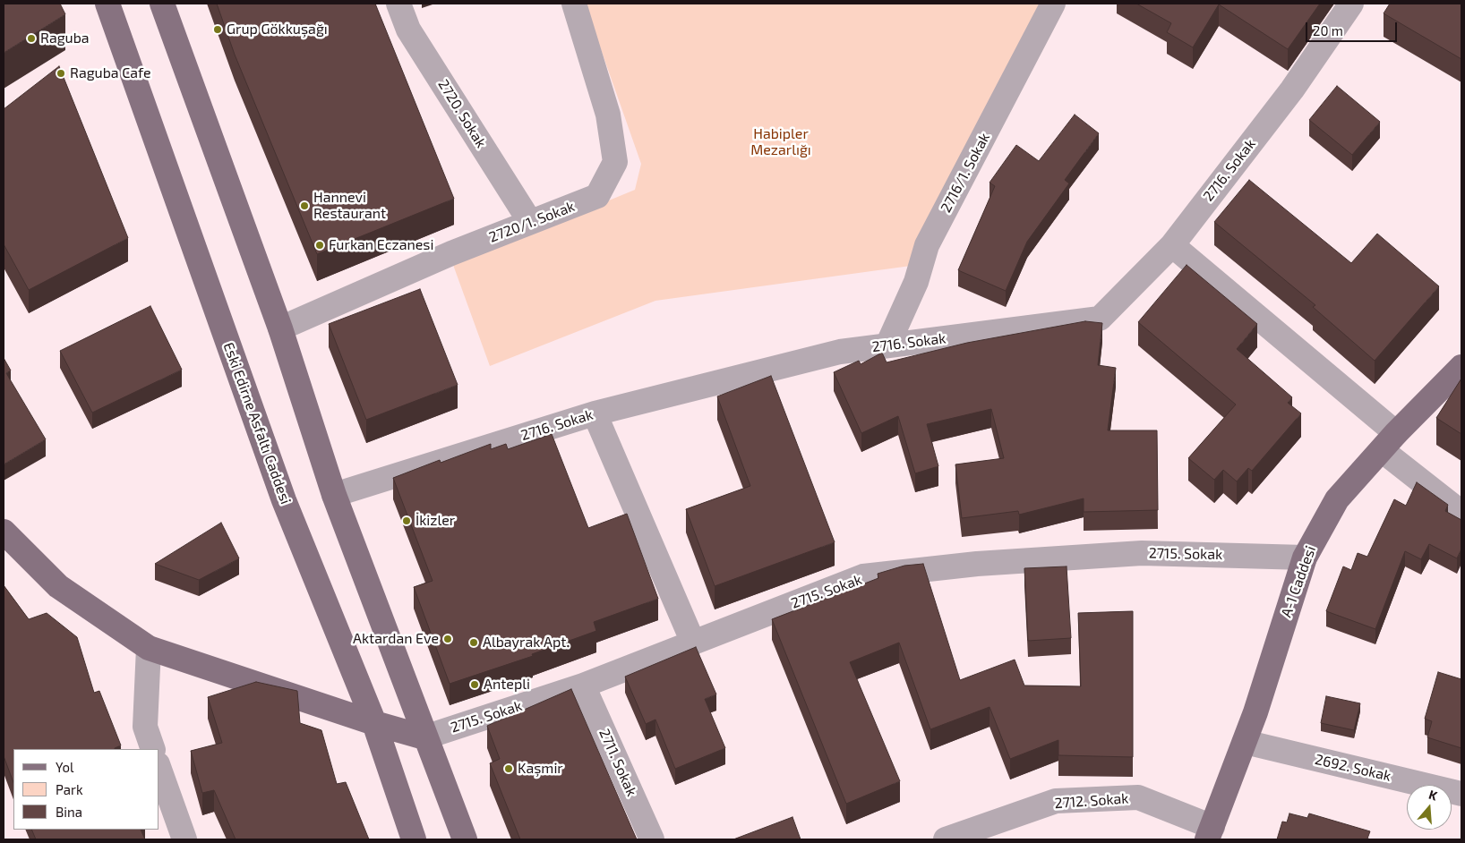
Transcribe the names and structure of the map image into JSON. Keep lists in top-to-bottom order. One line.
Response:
{"streets":{"main road":["Eski Edirne Asfaltı Caddesi","A-1 Caddesi"],"street":["2720. Sokak","2716. Sokak","2716/1. Sokak","2720/1. Sokak","2715. Sokak","2711. Sokak","2692. Sokak","2712. Sokak"]},"crossings":[["2720. Sokak","2720/1. Sokak"],["2716. Sokak","2716/1. Sokak"],["2715. Sokak","A-1 Caddesi"],["2715. Sokak","2711. Sokak"],["A-1 Caddesi","2692. Sokak"],["A-1 Caddesi","2712. Sokak"]],"parks":["Habipler Mezarlığı"],"places":["Grup Gökkuşağı","Raguba","Raguba Cafe","Hannevi Restaurant","Furkan Eczanesi","İkizler","Aktardan Eve","Albayrak Apt.","Antepli","Kaşmir"],"legend":["Yol","Park","Bina"],"scale_bar":"20 m","north":"top"}
